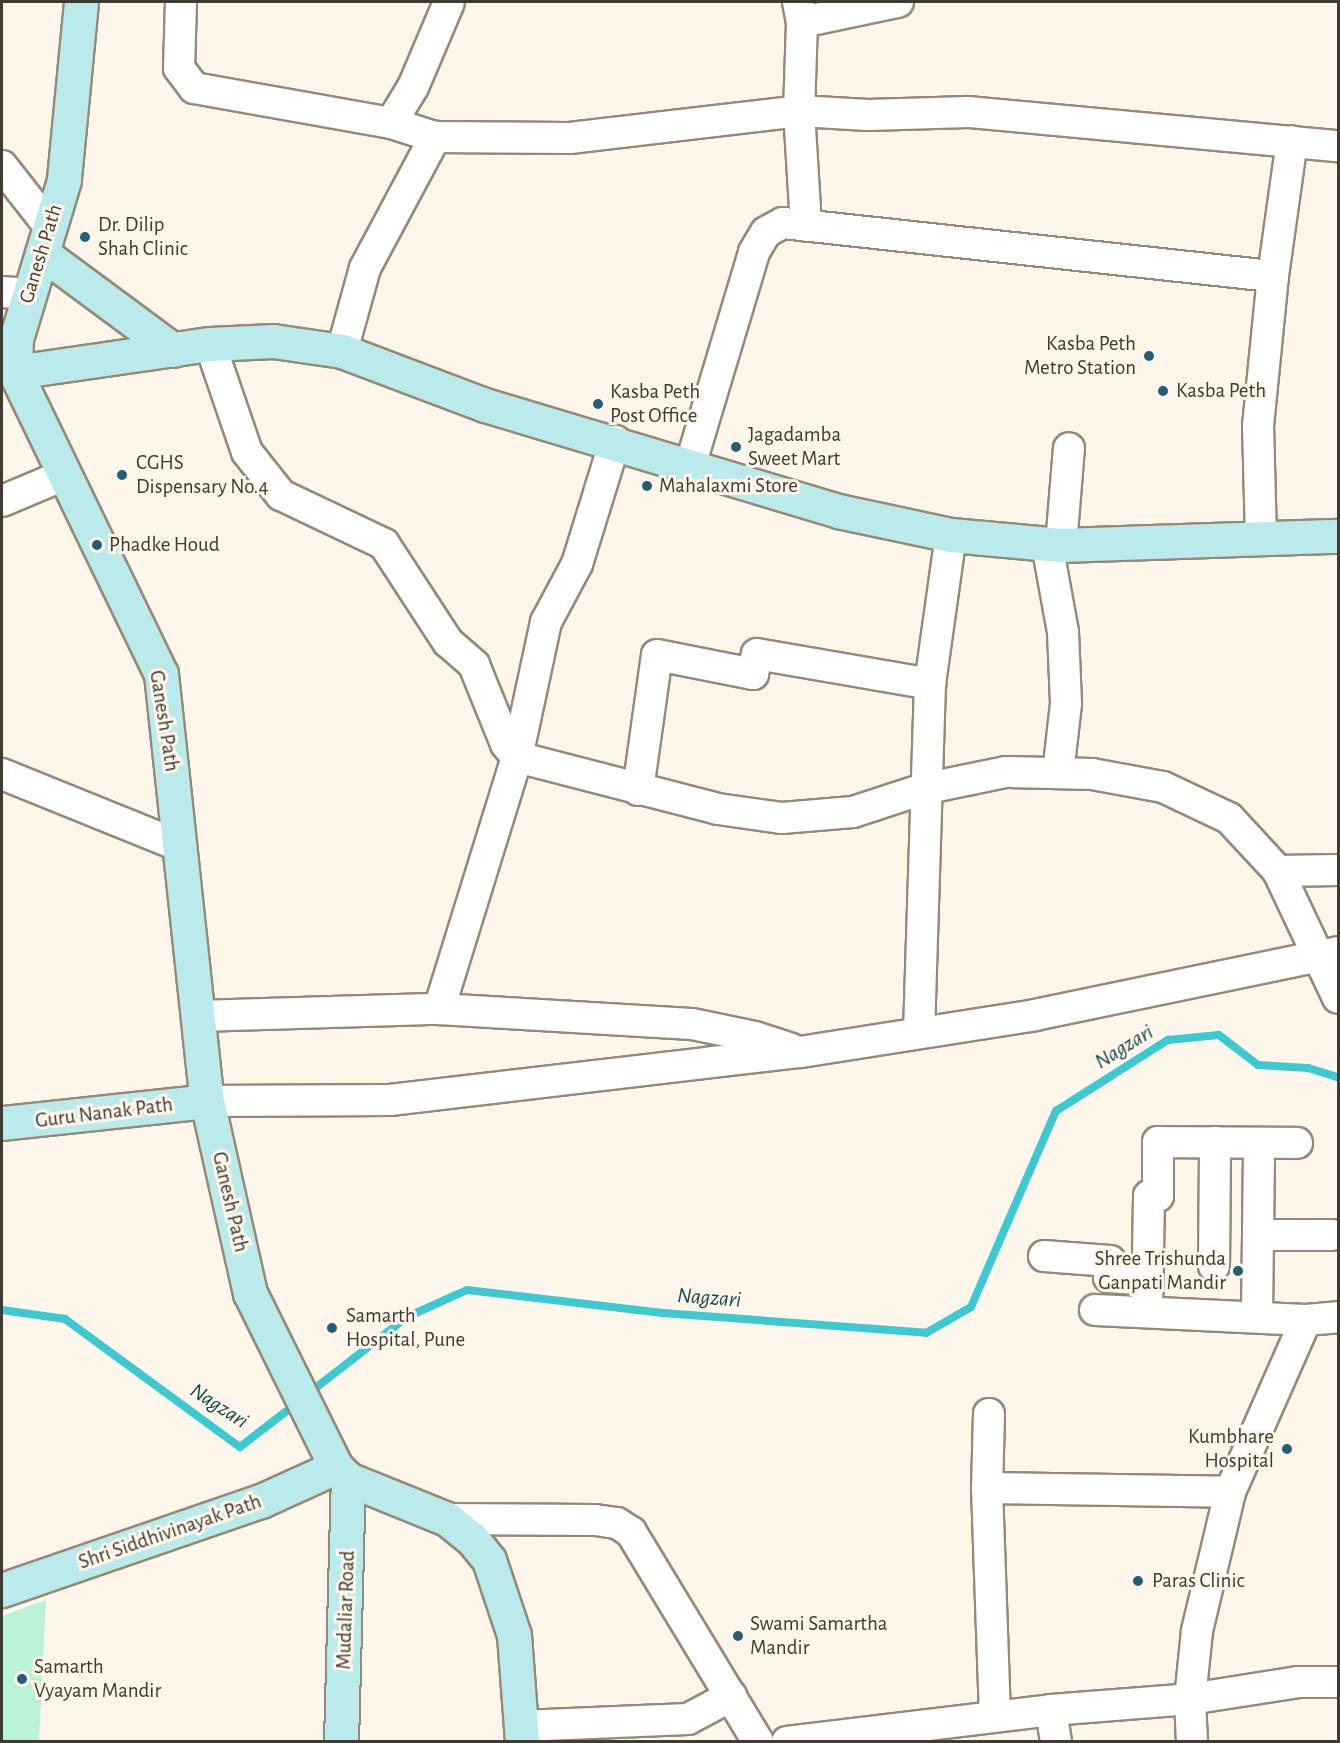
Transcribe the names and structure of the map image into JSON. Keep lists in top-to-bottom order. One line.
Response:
{"streets":{"street":["Ganesh Path","Guru Nanak Path","Shri Siddhivinayak Path","Mudaliar Road"]},"crossings":[["Ganesh Path","Guru Nanak Path"],["Ganesh Path","Shri Siddhivinayak Path"],["Ganesh Path","Mudaliar Road"],["Shri Siddhivinayak Path","Mudaliar Road"]],"water":["Nagzari"],"places":["Dr. Dilip Shah Clinic","Kasba Peth Metro Station","Kasba Peth","Kasba Peth Post Office","Jagadamba Sweet Mart","CGHS Dispensary No.4","Mahalaxmi Store","Phadke Houd","Shree Trishunda Ganpati Mandir","Samarth Hospital, Pune","Kumbhare Hospital","Paras Clinic","Swami Samartha Mandir","Samarth Vyayam Mandir"]}
